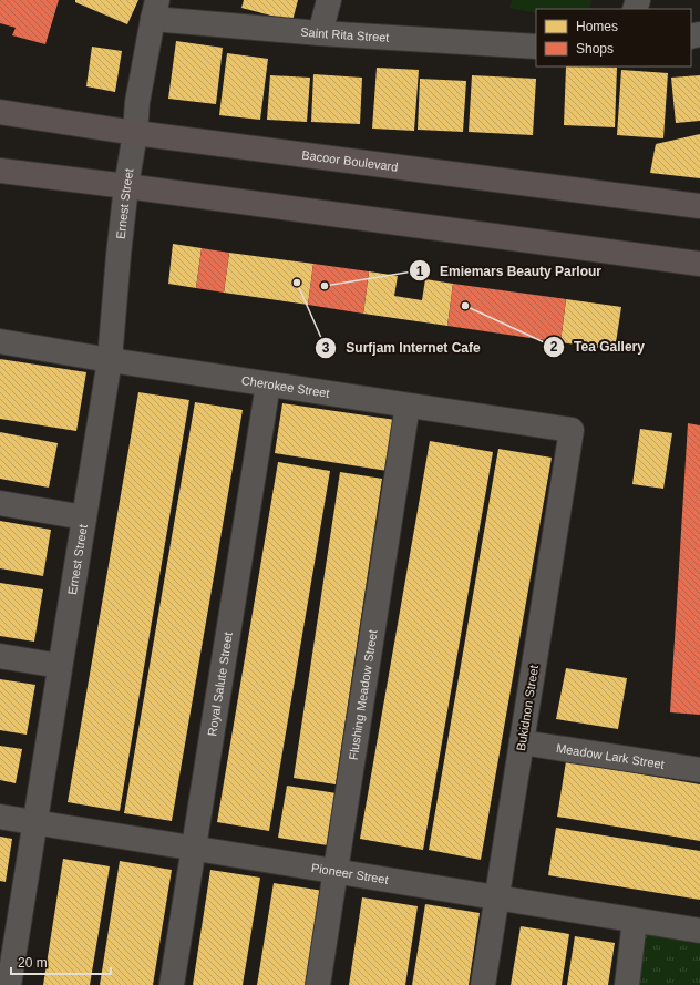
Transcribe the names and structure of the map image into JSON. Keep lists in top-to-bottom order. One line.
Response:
{"streets":{"main road":["Bacoor Boulevard"],"street":["Saint Rita Street","Ernest Street","Cherokee Street","Royal Salute Street","Flushing Meadow Street","Bukidnon Street","Meadow Lark Street","Pioneer Street"]},"crossings":[["Saint Rita Street","Bacoor Boulevard"],["Saint Rita Street","Ernest Street"],["Bacoor Boulevard","Ernest Street"],["Ernest Street","Cherokee Street"],["Ernest Street","Pioneer Street"],["Cherokee Street","Royal Salute Street"],["Cherokee Street","Flushing Meadow Street"],["Cherokee Street","Bukidnon Street"],["Royal Salute Street","Pioneer Street"],["Flushing Meadow Street","Pioneer Street"],["Bukidnon Street","Meadow Lark Street"],["Bukidnon Street","Pioneer Street"]],"places":["Surfjam Internet Cafe","Emiemars Beauty Parlour","Tea Gallery"],"legend":["Homes","Shops"],"scale_bar":"20 m"}
